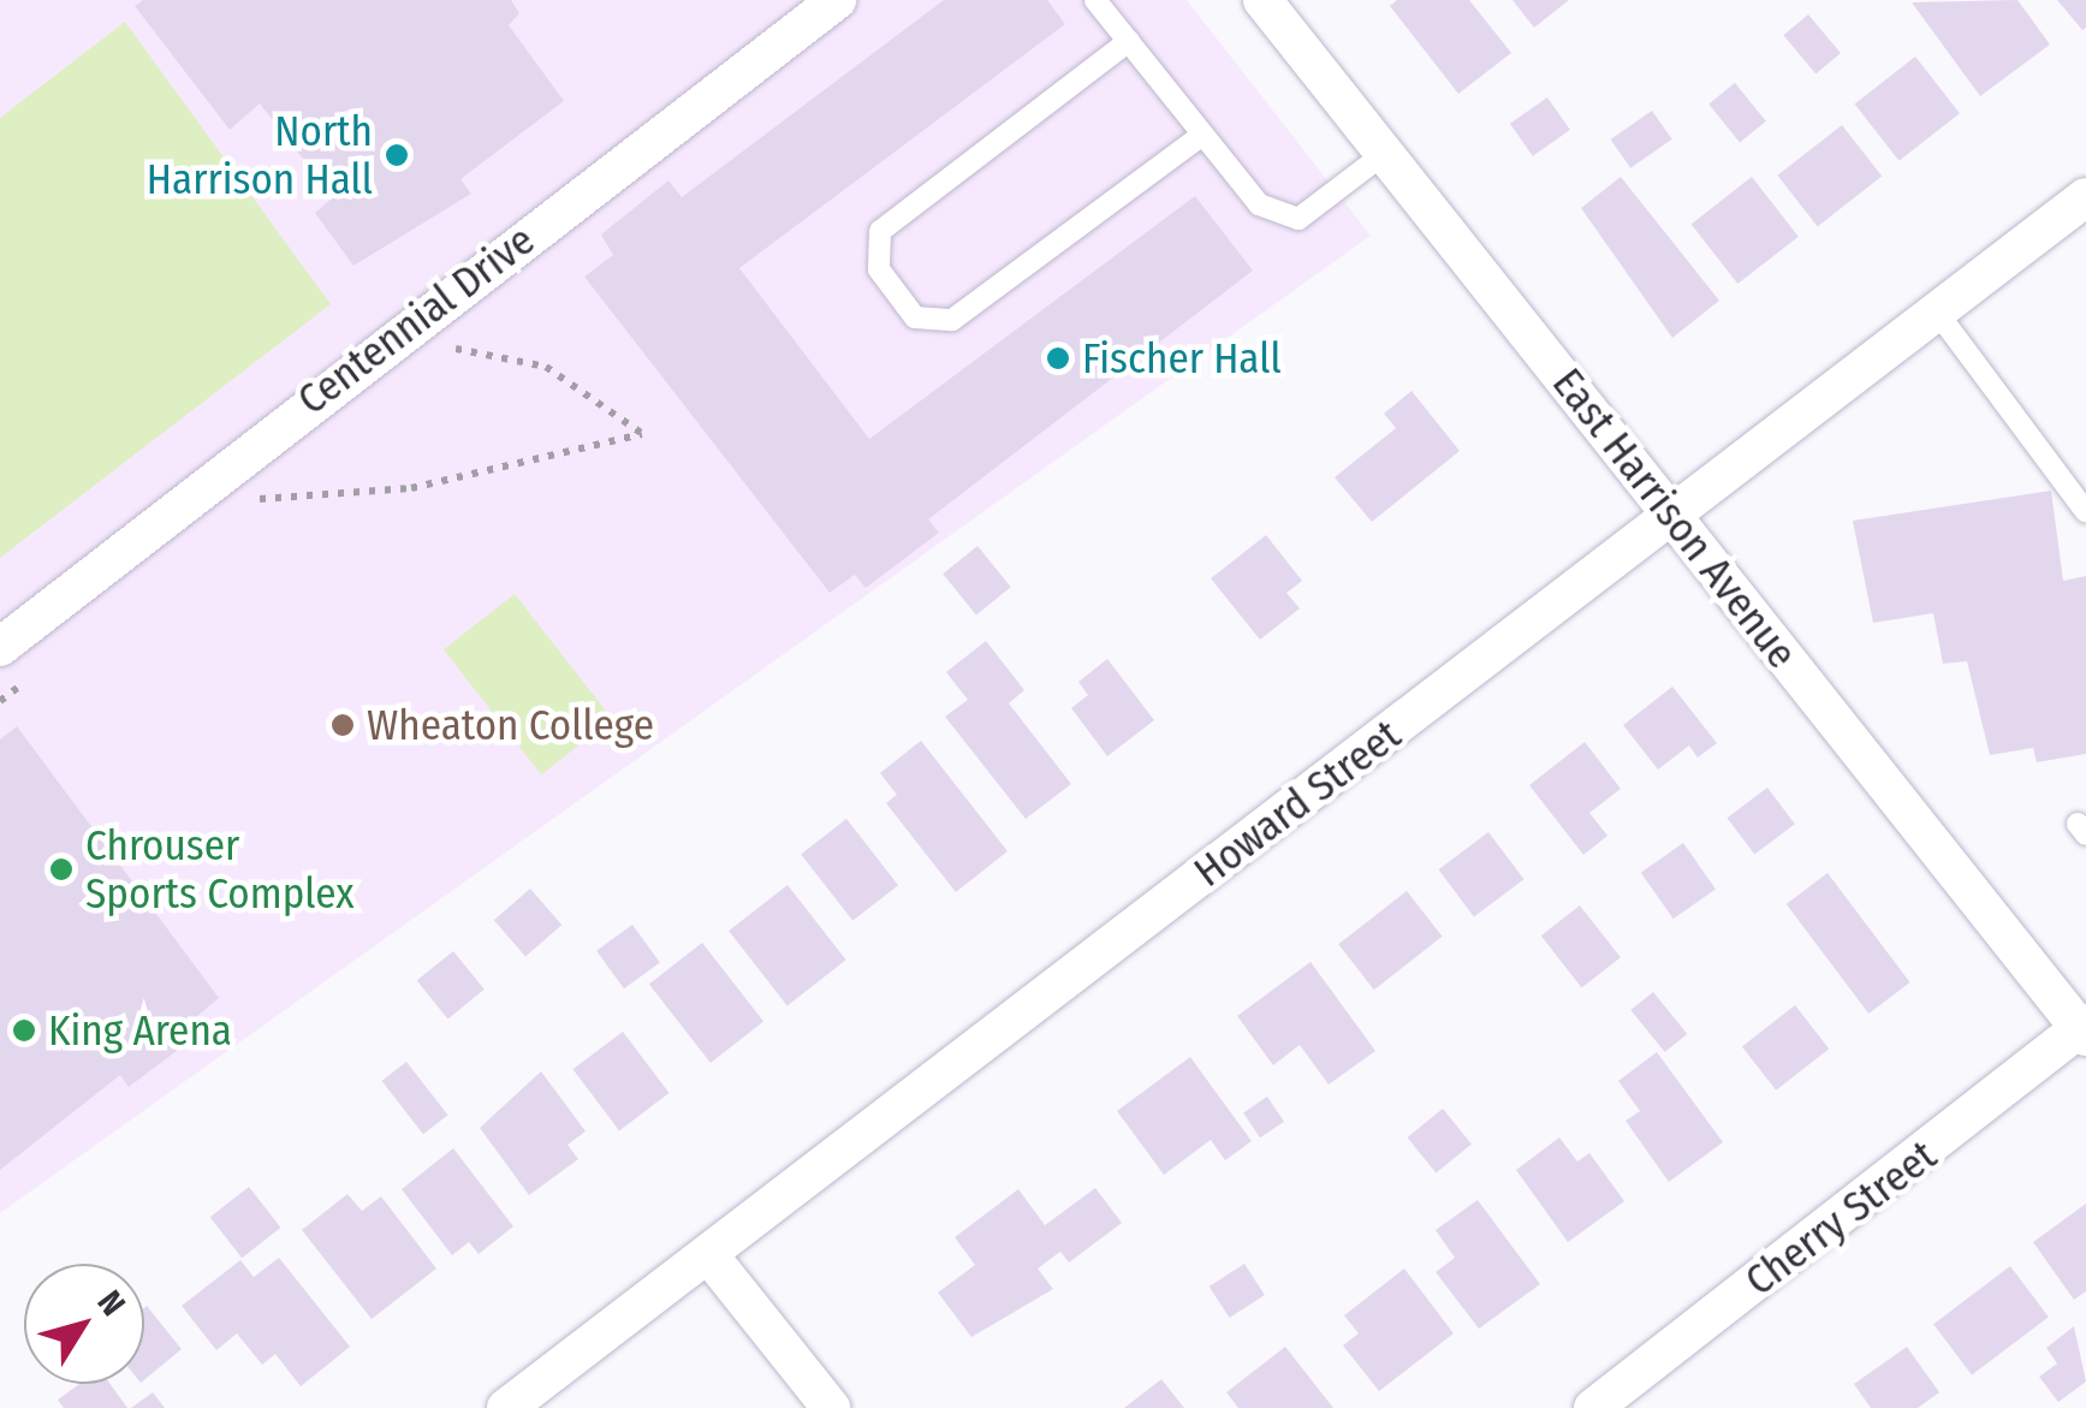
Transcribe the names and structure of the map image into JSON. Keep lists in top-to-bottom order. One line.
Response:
{"streets":{"street":["Centennial Drive","East Harrison Avenue","Howard Street","Cherry Street"]},"crossings":[["East Harrison Avenue","Howard Street"],["East Harrison Avenue","Cherry Street"]],"places":["North Harrison Hall","Fischer Hall","Wheaton College","Chrouser Sports Complex","King Arena"],"north":"top right"}
